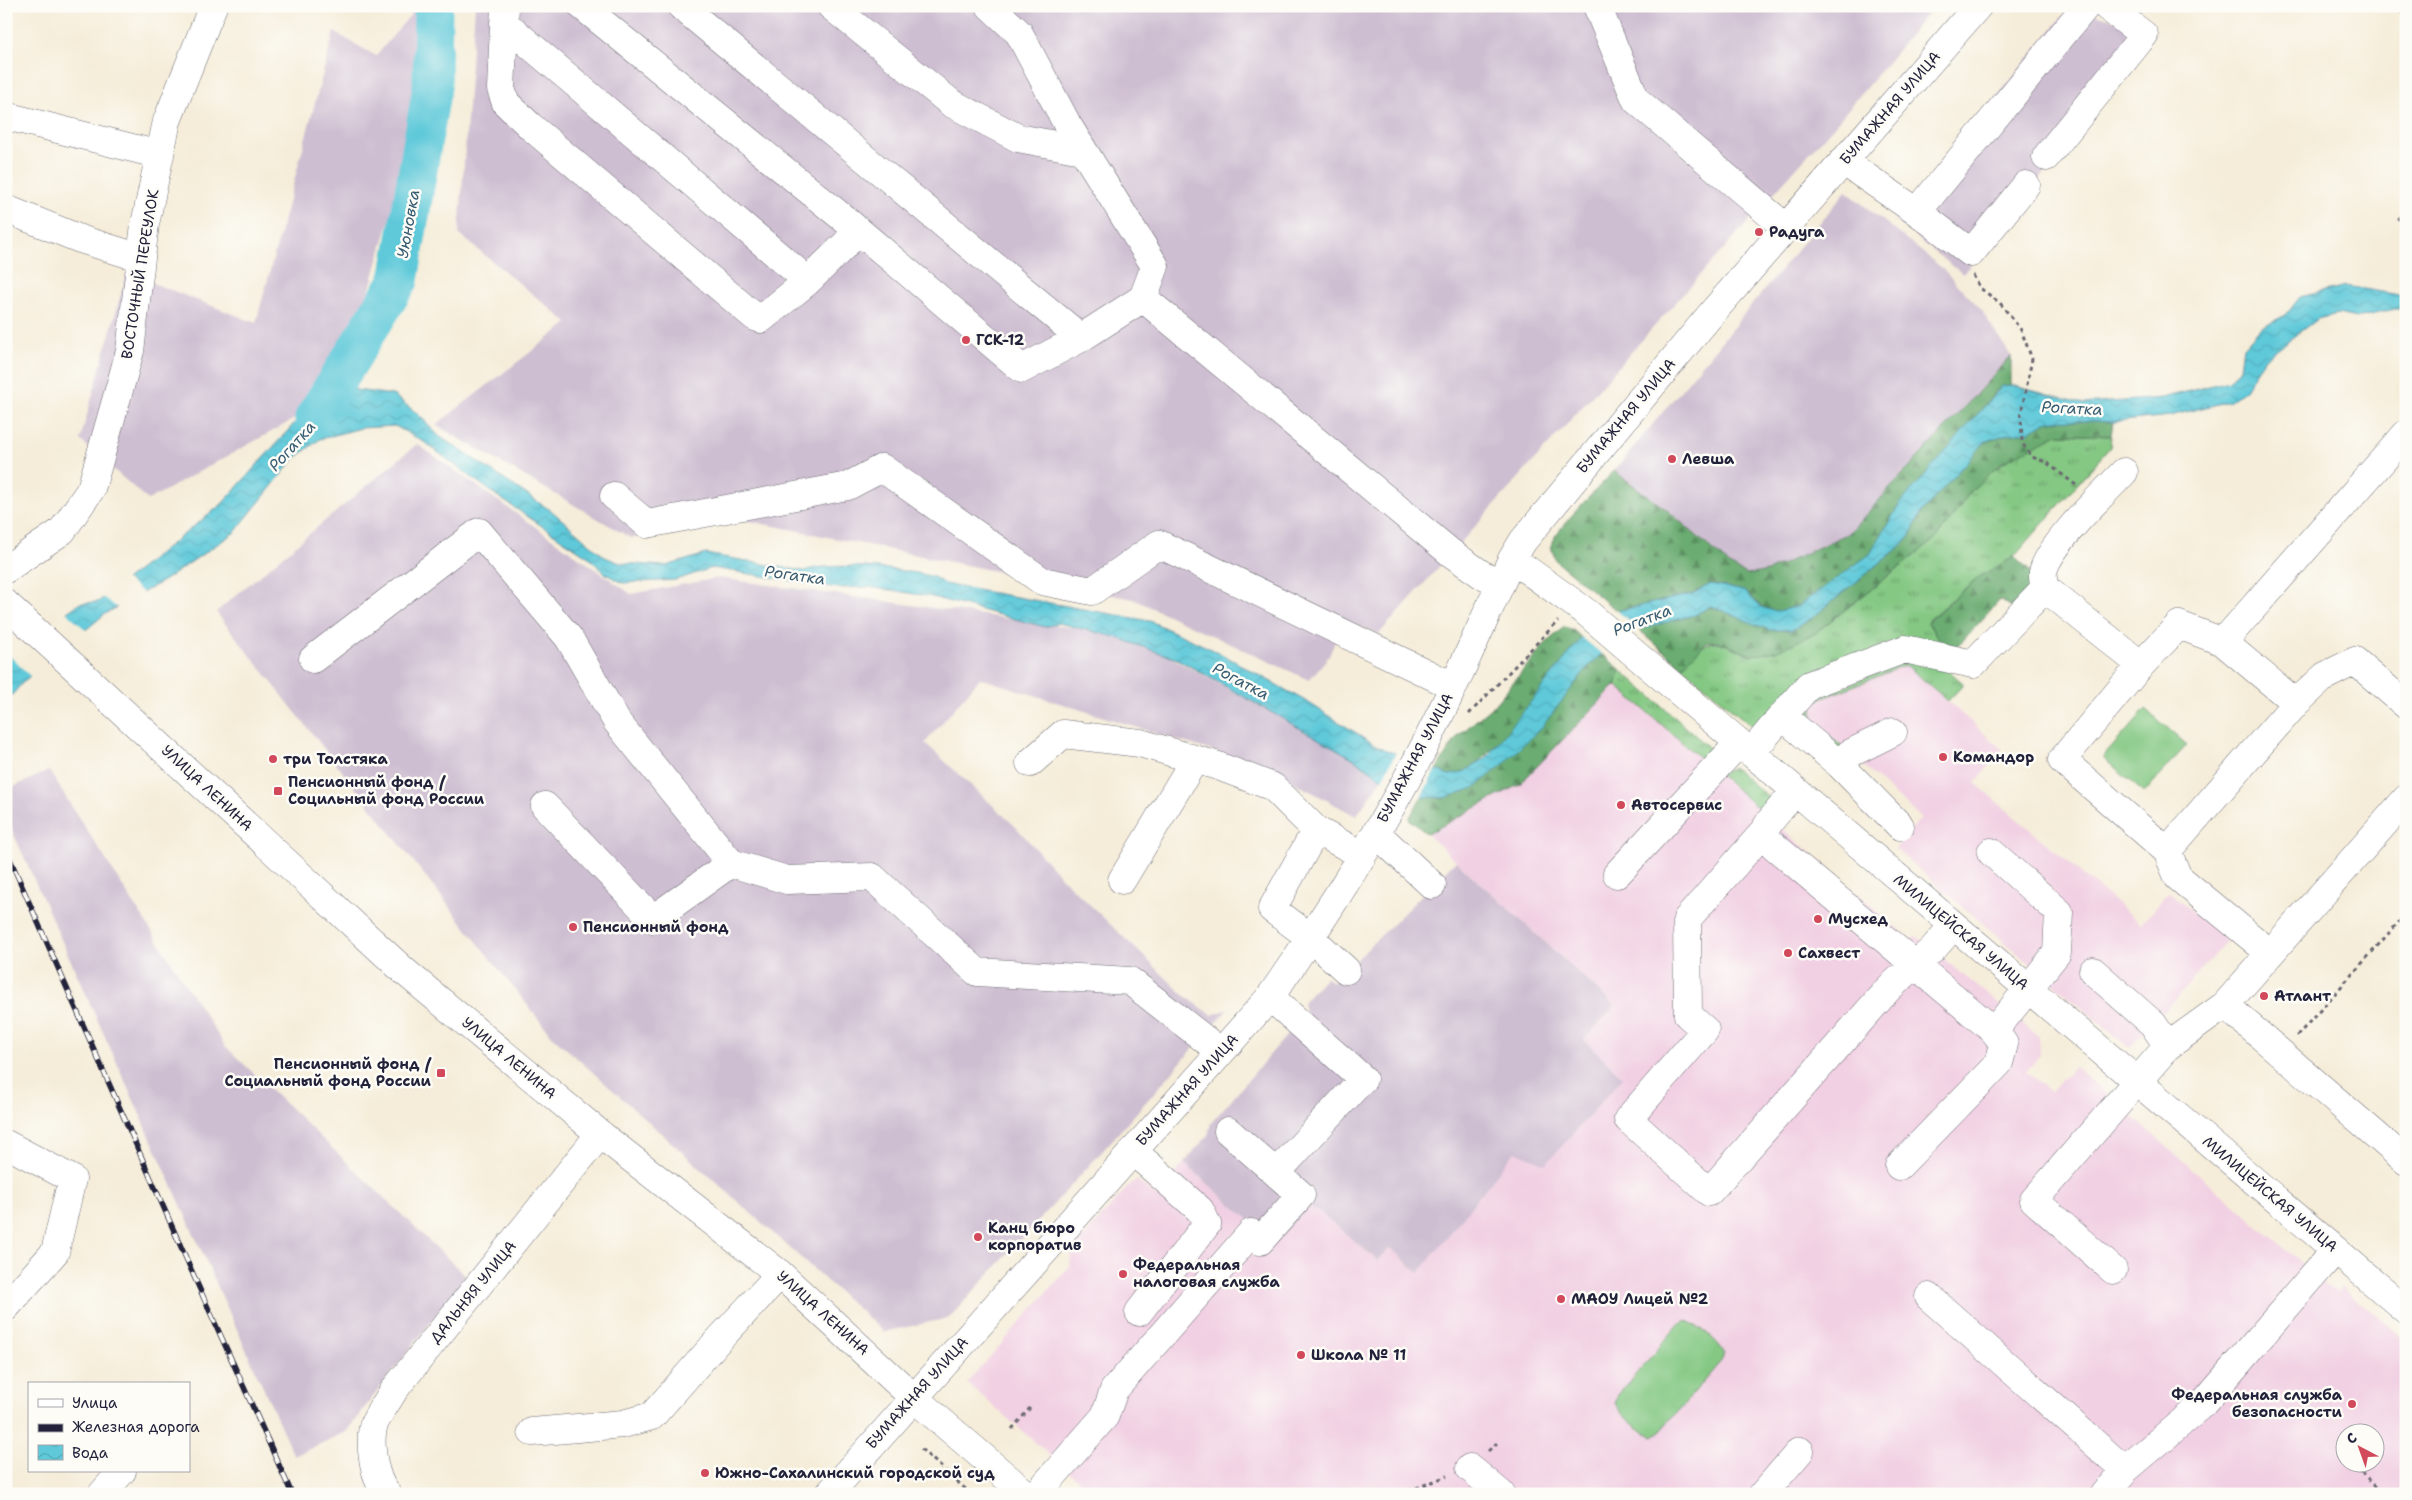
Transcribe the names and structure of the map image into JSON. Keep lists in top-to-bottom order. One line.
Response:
{"streets":{"street":["БУМАЖНАЯ УЛИЦА","ВОСТОЧНЫЙ ПЕРЕУЛОК","УЛИЦА ЛЕНИНА","МИЛИЦЕЙСКАЯ УЛИЦА","ДАЛЬНЯЯ УЛИЦА"]},"crossings":[["БУМАЖНАЯ УЛИЦА","УЛИЦА ЛЕНИНА"],["БУМАЖНАЯ УЛИЦА","МИЛИЦЕЙСКАЯ УЛИЦА"],["УЛИЦА ЛЕНИНА","ДАЛЬНЯЯ УЛИЦА"]],"water":["Уюновка","Рогатка"],"places":{"other":["Радуга","ГСК-12","Левша","Командор","три Толстяка","Автосервис","Мусхед","Пенсионный фонд","Сахвест","Атлант","Канц бюро корпоратив","Федеральная налоговая служба","МАОУ Лицей №2","Школа № 11","Федеральная служба безопасности","Южно-Сахалинский городской суд"],"transit":["Пенсионный фонд / Социльный фонд России","Пенсионный фонд / Социальный фонд России"]},"legend":["Улица","Железная дорога","Вода"],"north":"top left"}
